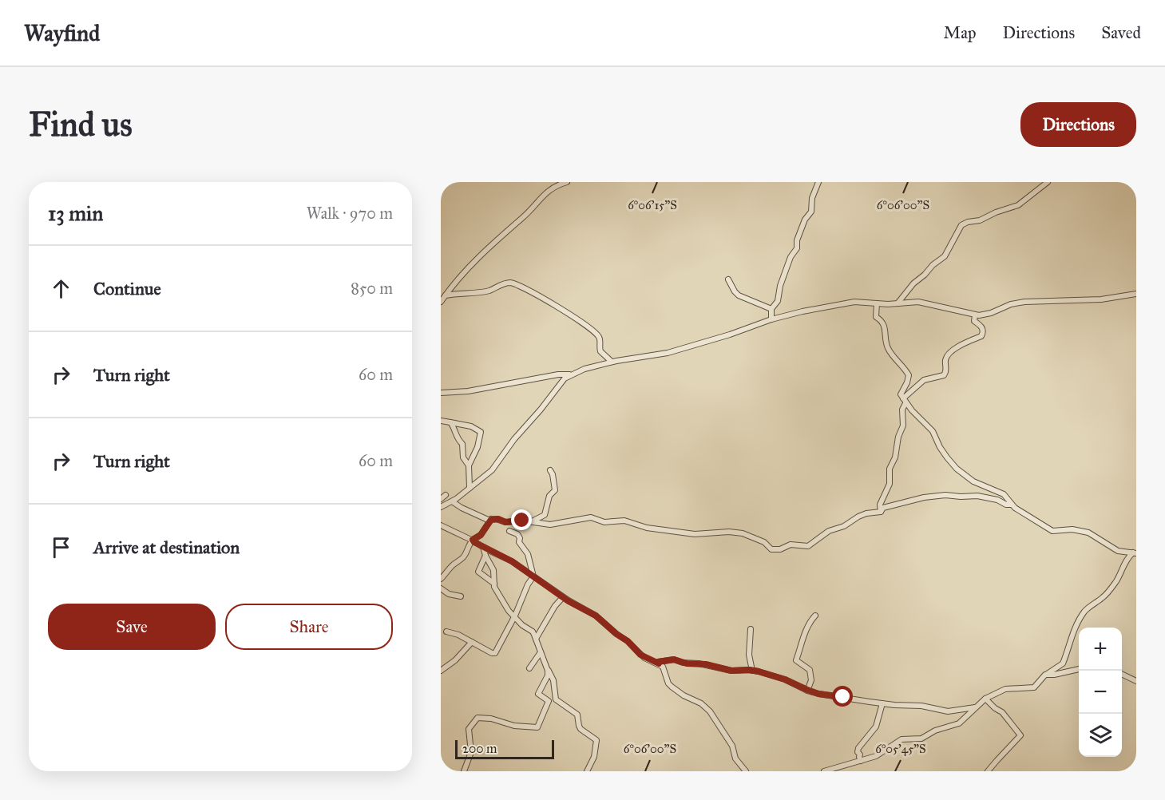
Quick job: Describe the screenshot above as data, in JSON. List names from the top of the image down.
{
  "scale_bar": "200 m",
  "page": {
    "header": "Wayfind",
    "nav": ["Map", "Directions", "Saved"],
    "buttons": [
      "Directions",
      ["Save", "Share"]
    ],
    "title": "Find us",
    "heading": ["13 min", "Walk · 970 m"],
    "list": [
      ["Continue", "850 m"],
      ["Turn right", "60 m"],
      ["Turn right", "60 m"],
      "Arrive at destination"
    ],
    "map_buttons": ["+", "−"],
    "scale": "200 m"
  },
  "coordinates": ["6°06'15\"S", "6°06'00\"S", "6°05'45\"S"]
}
